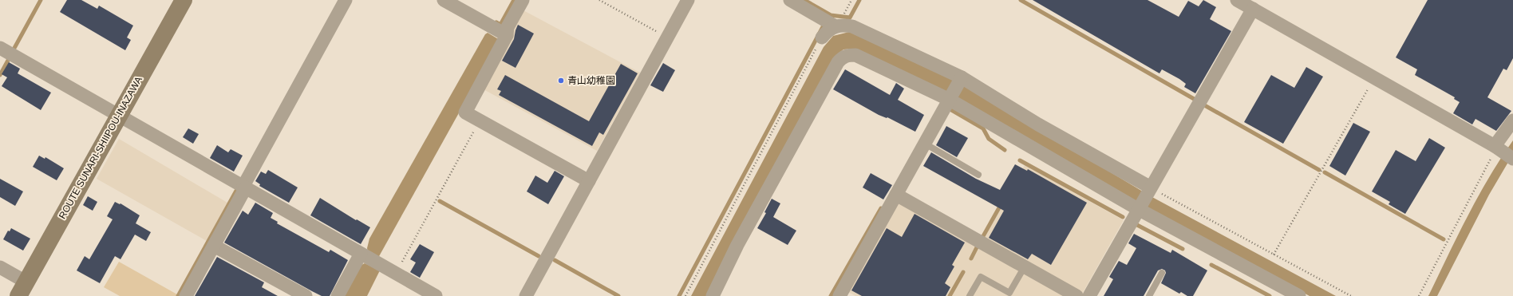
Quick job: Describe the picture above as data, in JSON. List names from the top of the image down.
{
  "streets": {
    "main road": ["ROUTE SUNARI-SHIIPOU-INAZAWA"]
  },
  "places": ["青山幼稚園"]
}
